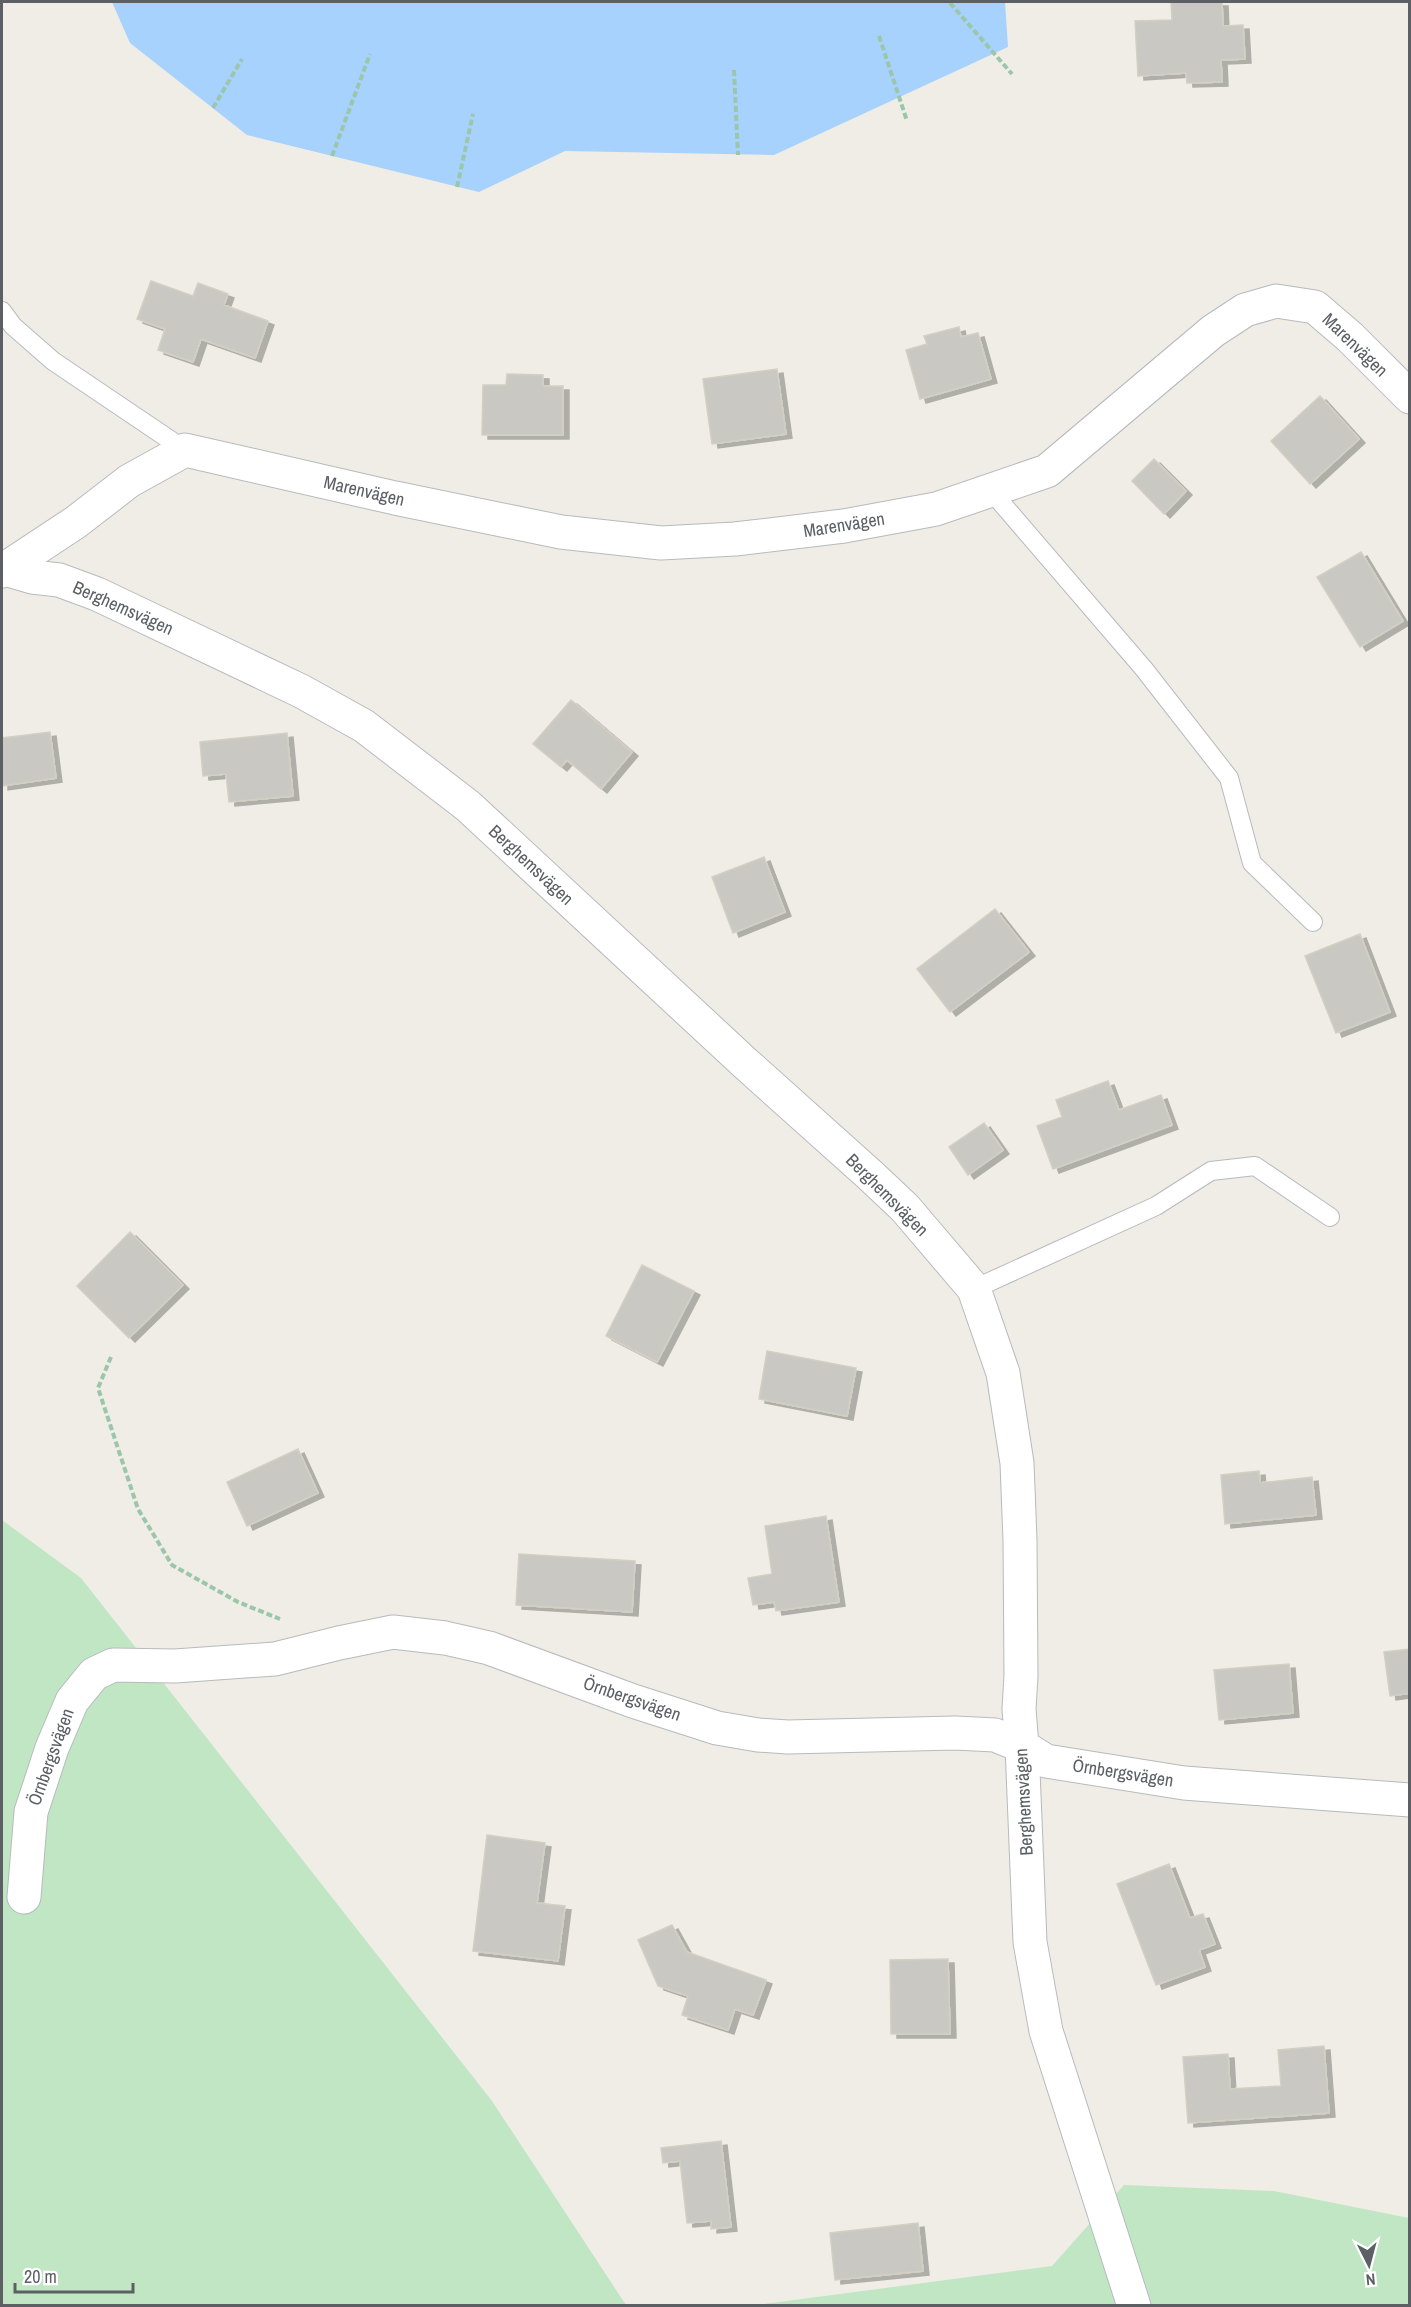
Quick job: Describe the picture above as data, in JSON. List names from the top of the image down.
{
  "streets": {
    "street": ["Marenvägen", "Berghemsvägen", "Örnbergsvägen"]
  },
  "crossings": [
    ["Berghemsvägen", "Örnbergsvägen"]
  ],
  "scale_bar": "20 m",
  "north": "bottom"
}
